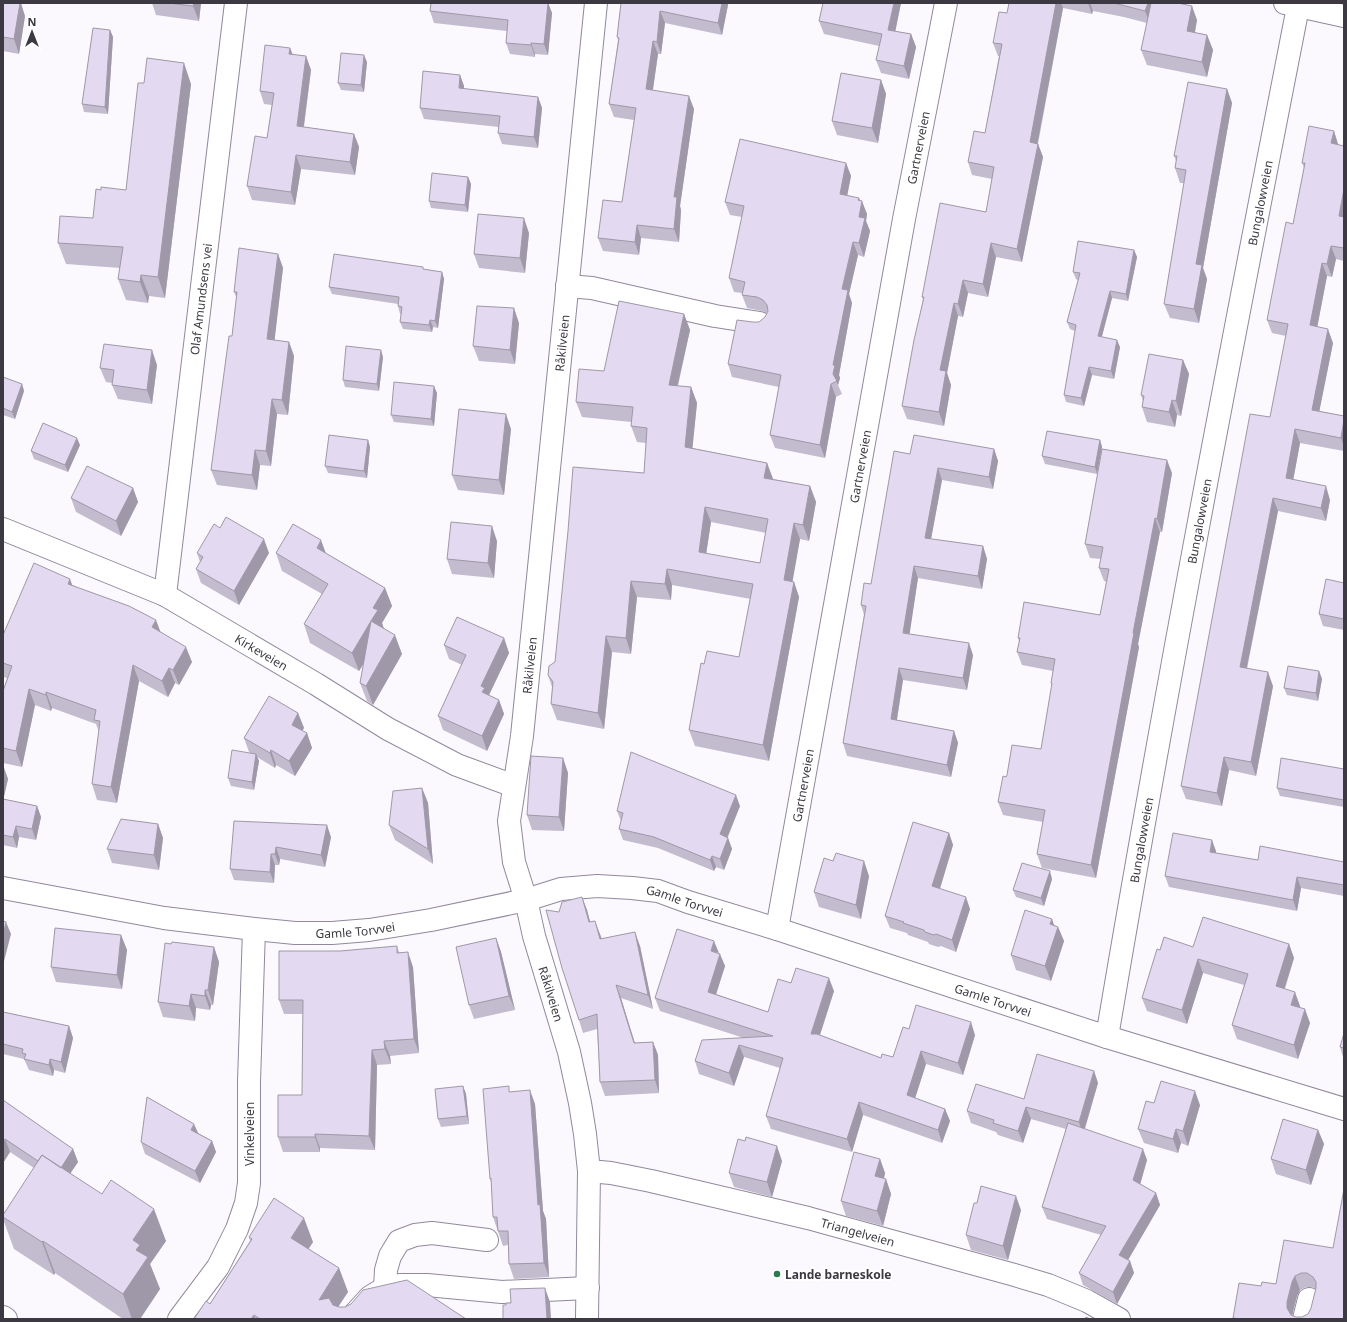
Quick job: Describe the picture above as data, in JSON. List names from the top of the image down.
{
  "streets": {
    "street": [
      "Gartnerveien",
      "Bungalowveien",
      "Olaf Amundsens vei",
      "Råkilveien",
      "Kirkeveien",
      "Gamle Torvvei",
      "Vinkelveien",
      "Triangelveien"
    ]
  },
  "crossings": [
    ["Gartnerveien", "Gamle Torvvei"],
    ["Bungalowveien", "Gamle Torvvei"],
    ["Olaf Amundsens vei", "Kirkeveien"],
    ["Råkilveien", "Kirkeveien"],
    ["Råkilveien", "Gamle Torvvei"],
    ["Råkilveien", "Triangelveien"],
    ["Gamle Torvvei", "Vinkelveien"]
  ],
  "places": ["Lande barneskole"],
  "north": "top"
}
